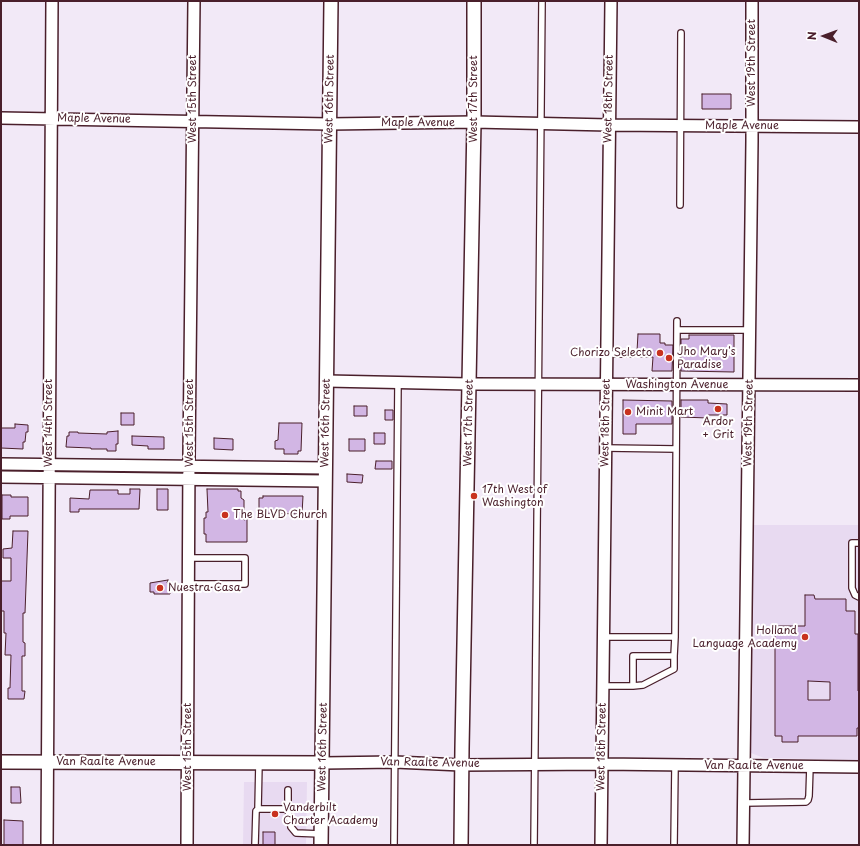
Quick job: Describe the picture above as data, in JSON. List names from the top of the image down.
{
  "streets": {
    "street": [
      "West 19th Street",
      "West 15th Street",
      "West 16th Street",
      "West 17th Street",
      "West 18th Street",
      "Maple Avenue",
      "Washington Avenue",
      "West 14th Street",
      "Van Raalte Avenue"
    ]
  },
  "crossings": [
    ["West 19th Street", "Maple Avenue"],
    ["West 19th Street", "Washington Avenue"],
    ["West 19th Street", "Van Raalte Avenue"],
    ["West 15th Street", "Maple Avenue"],
    ["West 15th Street", "Van Raalte Avenue"],
    ["West 16th Street", "Maple Avenue"],
    ["West 16th Street", "Washington Avenue"],
    ["West 16th Street", "Van Raalte Avenue"],
    ["West 17th Street", "Maple Avenue"],
    ["West 17th Street", "Washington Avenue"],
    ["West 17th Street", "Van Raalte Avenue"],
    ["West 18th Street", "Maple Avenue"],
    ["West 18th Street", "Washington Avenue"],
    ["West 18th Street", "Van Raalte Avenue"],
    ["Maple Avenue", "West 14th Street"],
    ["West 14th Street", "Van Raalte Avenue"]
  ],
  "places": [
    "Chorizo Selecto",
    "Jho Mary's Paradise",
    "Ardor + Grit",
    "Minit Mart",
    "17th West of Washington",
    "The BLVD Church",
    "Nuestra Casa",
    "Holland Language Academy",
    "Vanderbilt Charter Academy"
  ],
  "north": "left"
}
